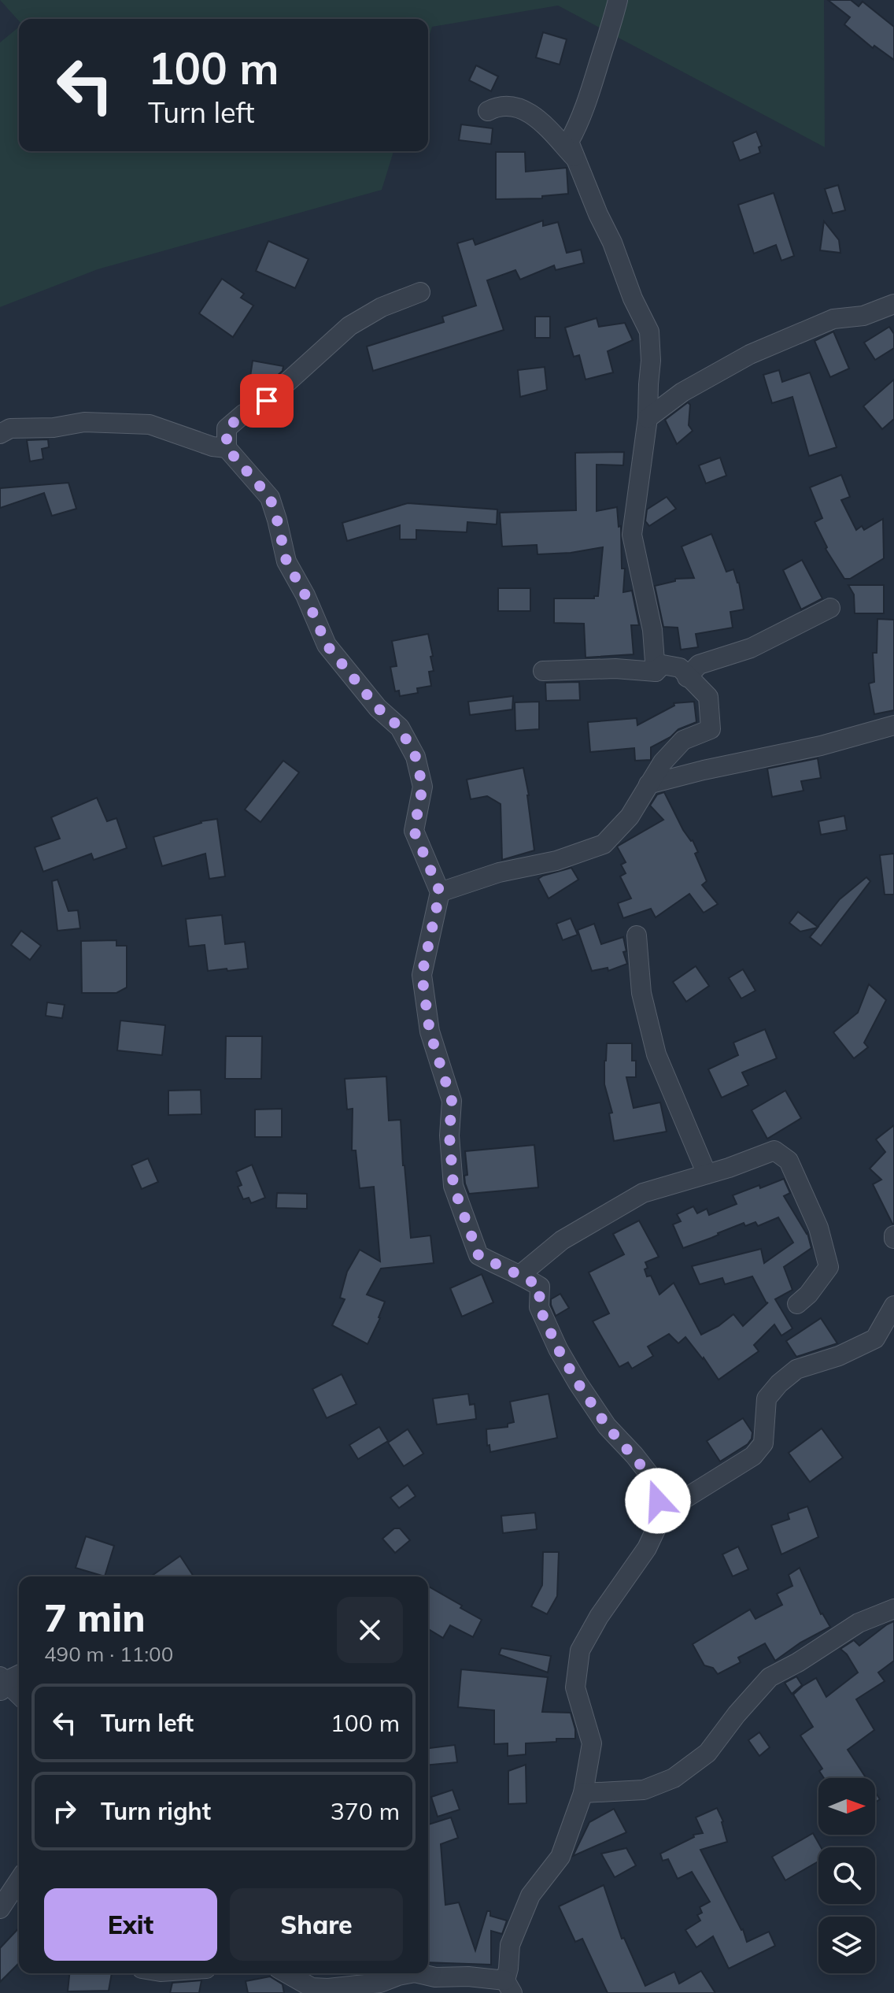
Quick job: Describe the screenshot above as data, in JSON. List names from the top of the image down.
{
  "north": "right",
  "page": {
    "turn": ["100 m", "Turn left"],
    "heading": ["7 min", "490 m · 11:00"],
    "list": [
      {
        "name": "Turn left",
        "value": "100 m"
      },
      {
        "name": "Turn right",
        "value": "370 m"
      }
    ],
    "buttons": ["Exit", "Share"]
  }
}
